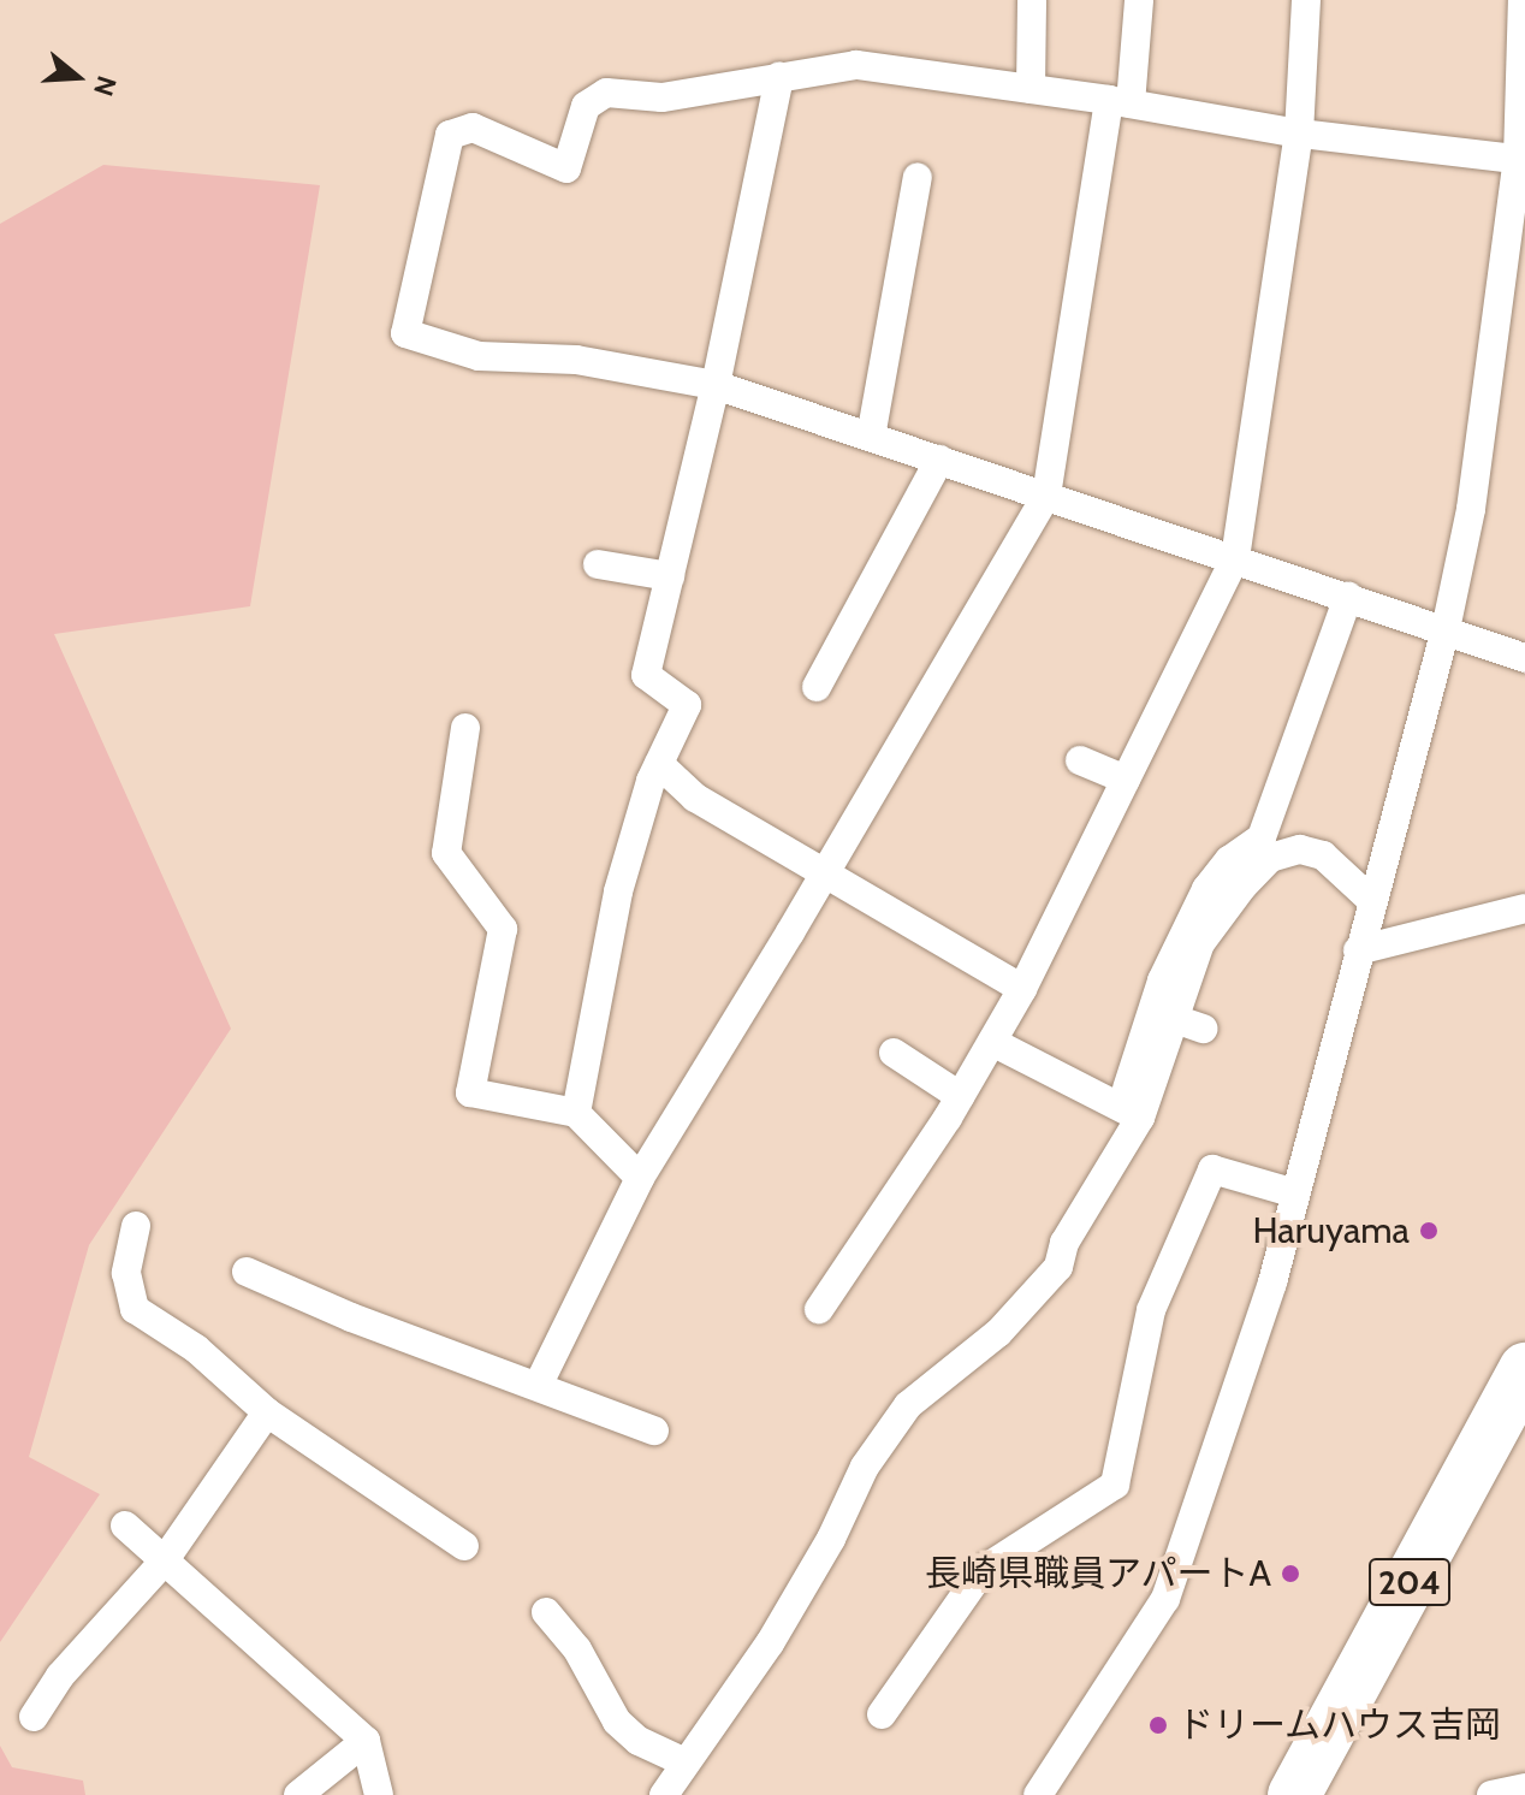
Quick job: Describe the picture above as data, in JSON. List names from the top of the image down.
{
  "streets": {
    "highway": ["204"]
  },
  "places": ["Haruyama", "長崎県職員アパートA", "ドリームハウス吉岡"],
  "north": "right"
}
